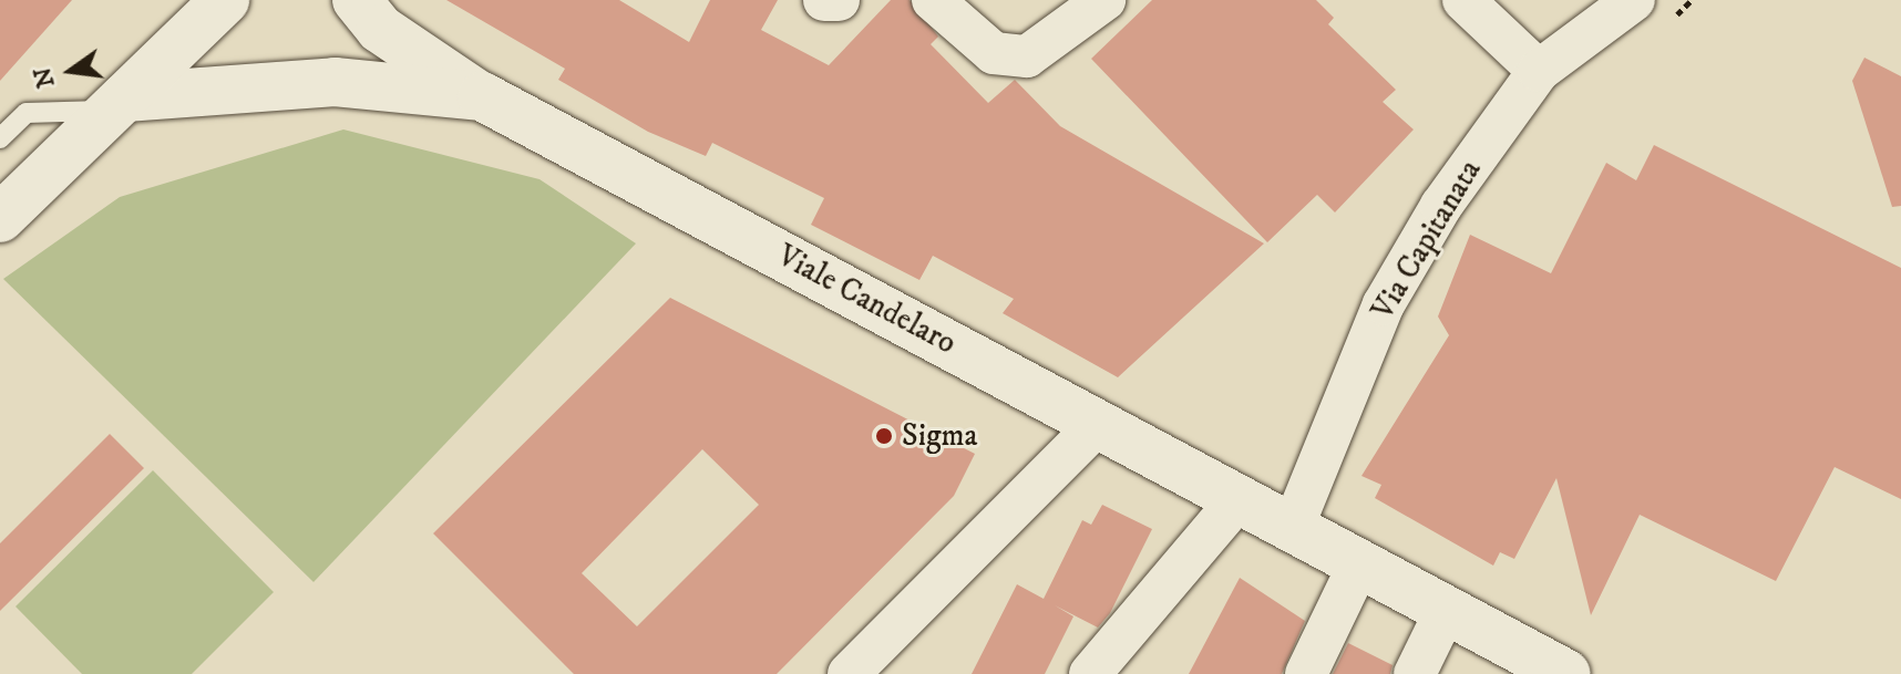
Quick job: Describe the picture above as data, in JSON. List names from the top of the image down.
{
  "streets": {
    "main road": ["Viale Candelaro"],
    "street": ["Via Capitanata"]
  },
  "crossings": [
    ["Via Capitanata", "Viale Candelaro"]
  ],
  "places": ["Sigma"],
  "north": "left"
}
